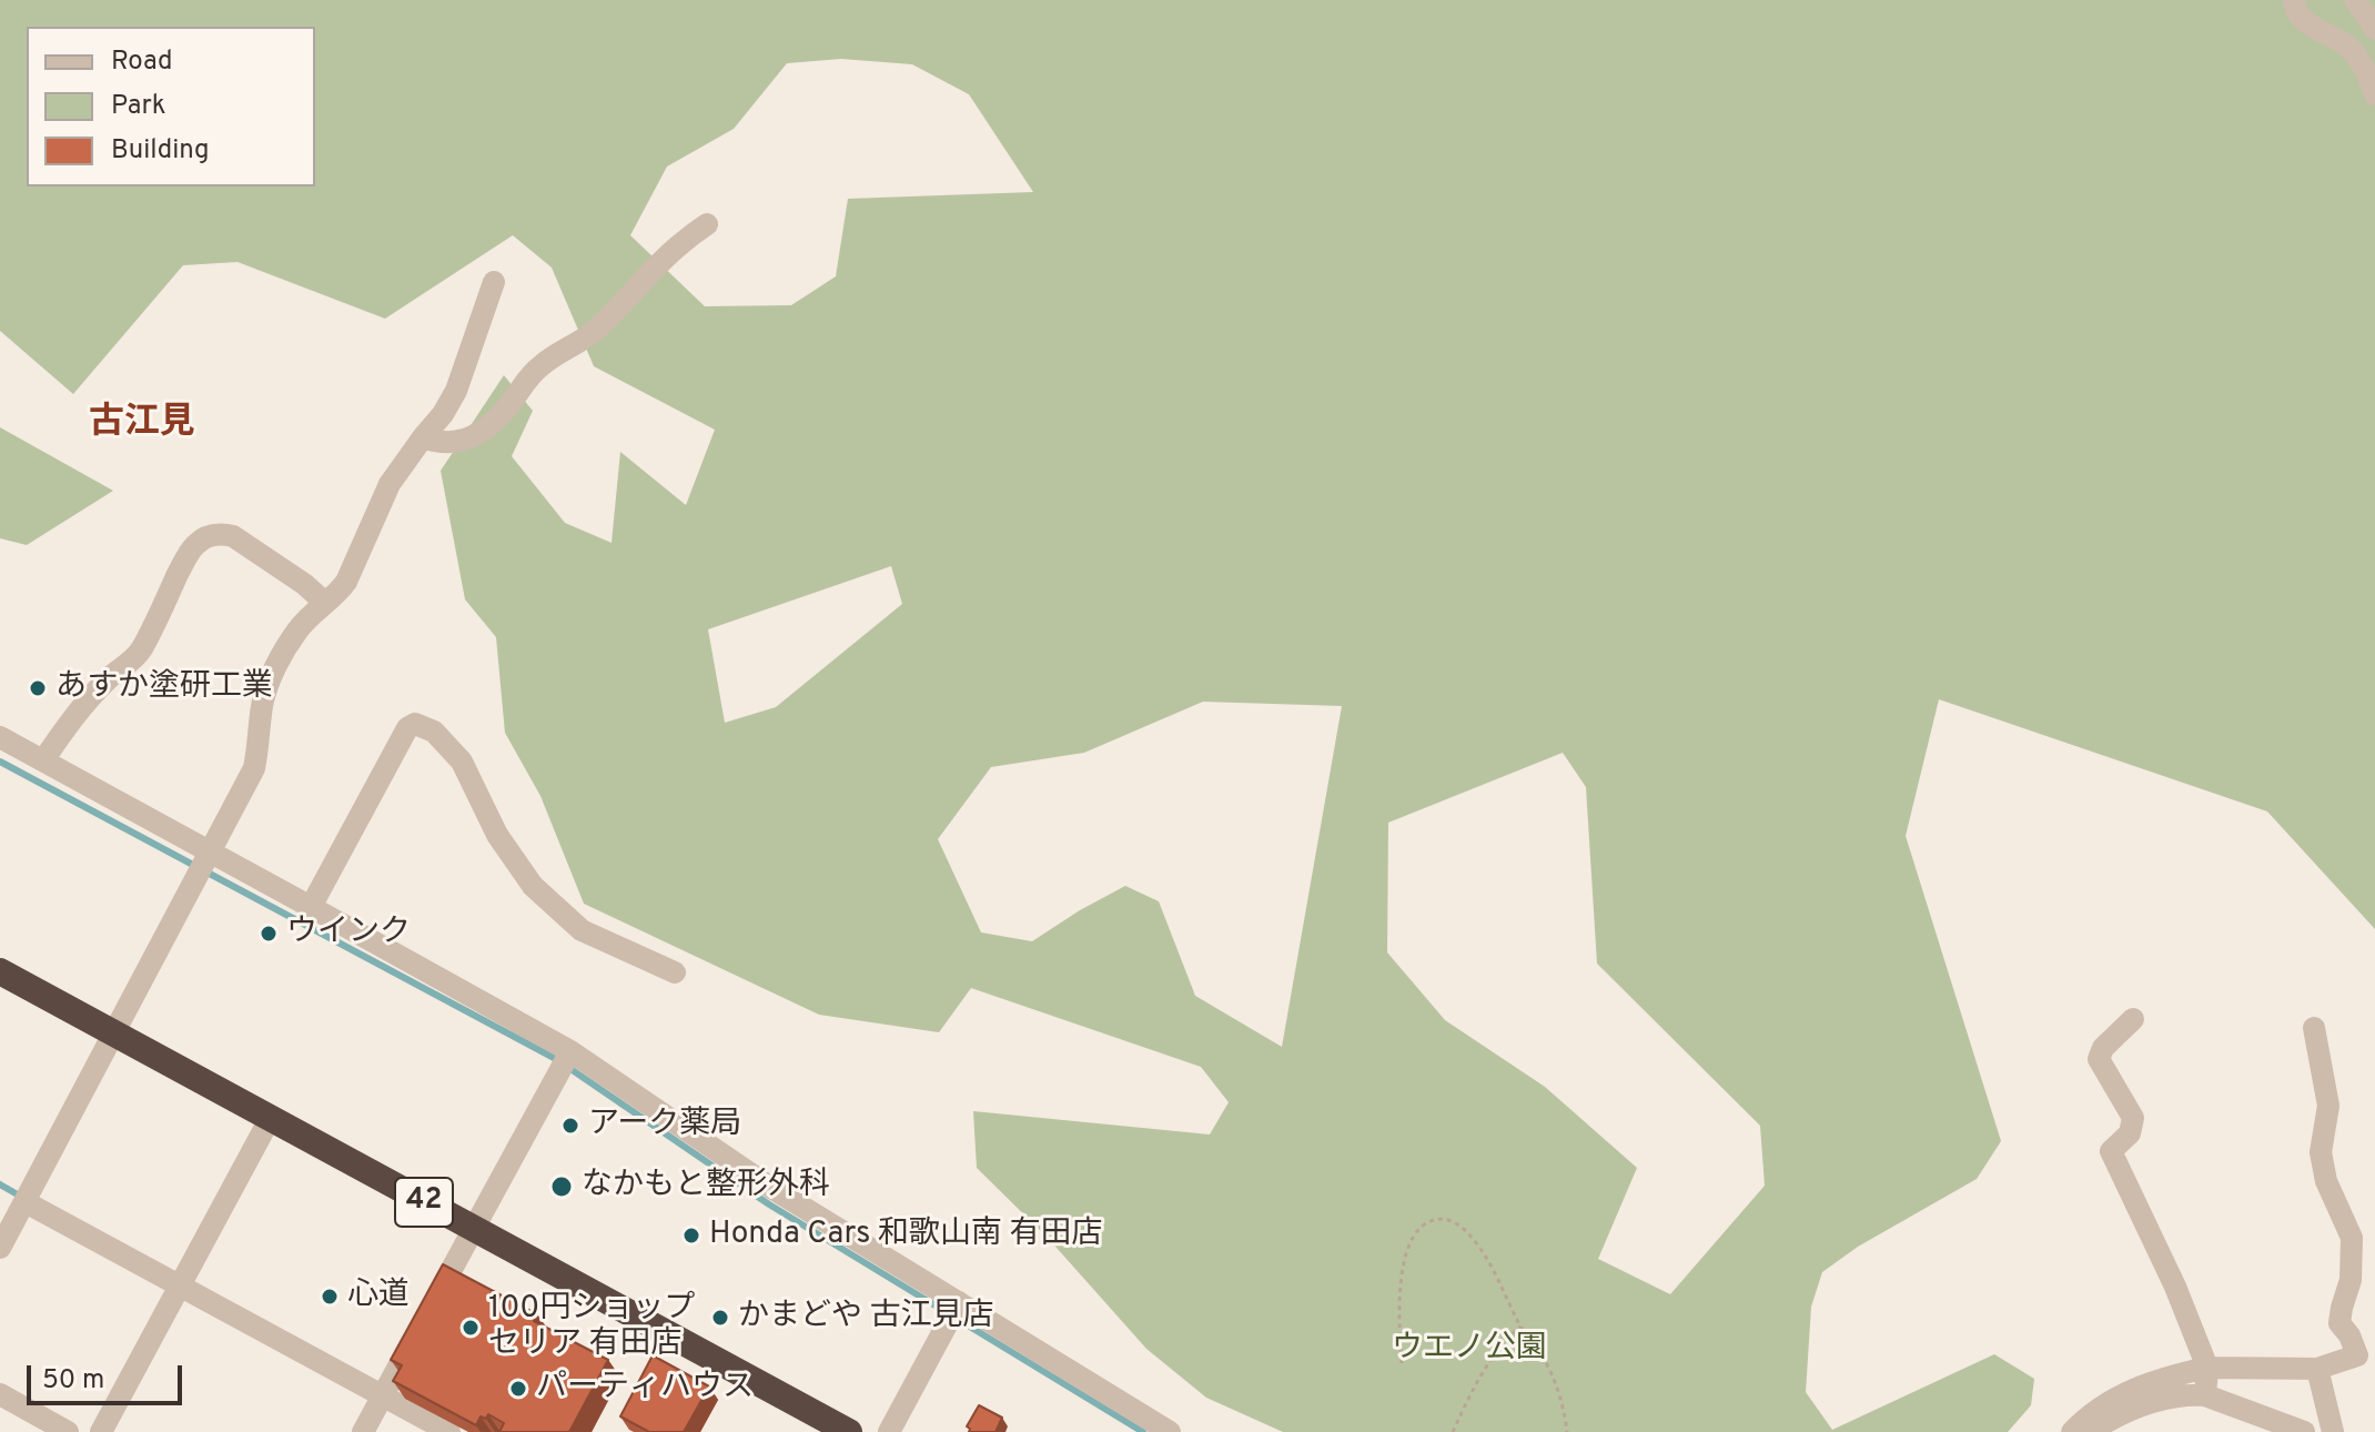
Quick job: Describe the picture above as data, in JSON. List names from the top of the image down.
{
  "streets": {
    "highway": ["42"]
  },
  "districts": ["古江見"],
  "parks": ["ウエノ公園"],
  "places": [
    "あすか塗研工業",
    "ウインク",
    "アーク薬局",
    "なかもと整形外科",
    "Honda Cars 和歌山南 有田店",
    "心道",
    "かまどや 古江見店",
    "100円ショップ セリア 有田店",
    "パーティハウス"
  ],
  "legend": ["Road", "Park", "Building"],
  "scale_bar": "50 m"
}
